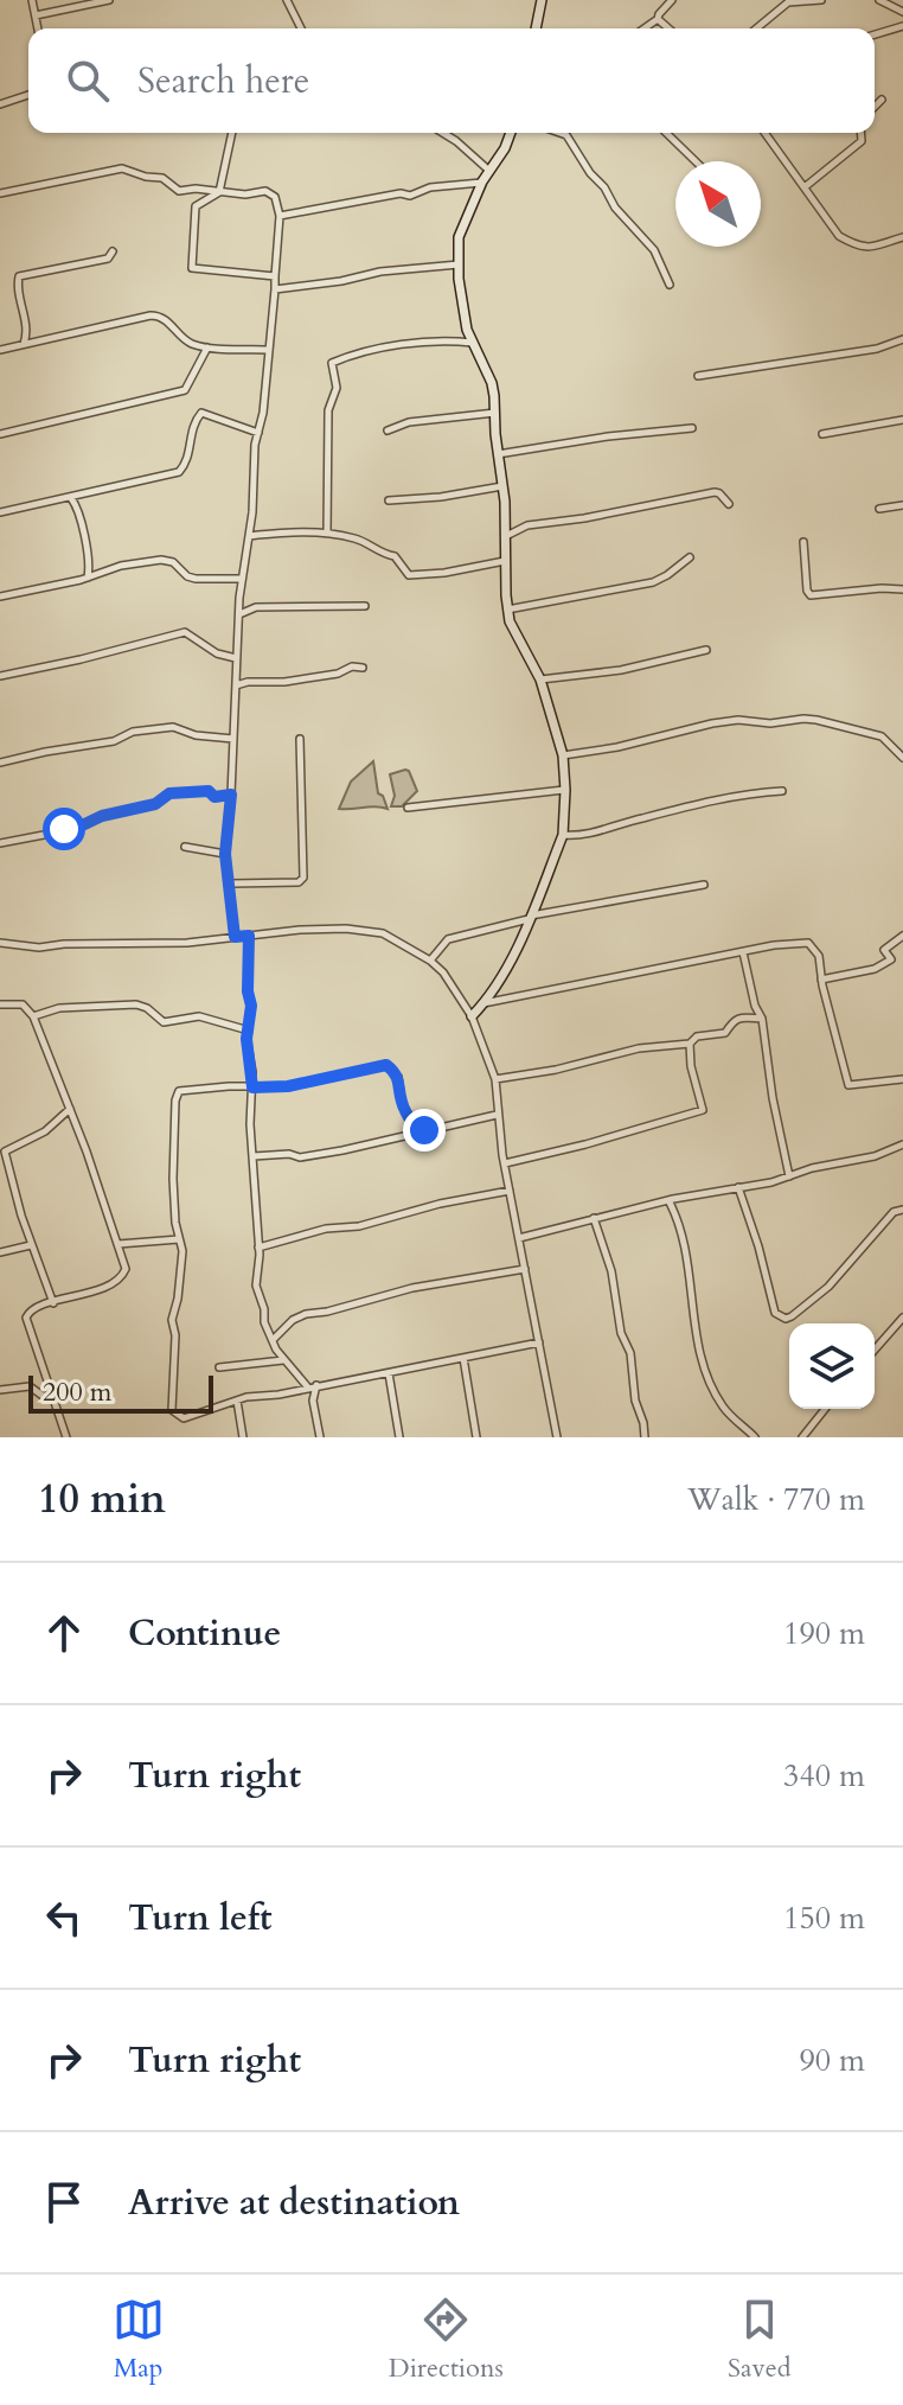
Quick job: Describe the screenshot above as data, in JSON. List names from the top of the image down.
{
  "scale_bar": "200 m",
  "north": "top left",
  "page": {
    "search": "Search here",
    "scale": "200 m",
    "heading": ["10 min", "Walk · 770 m"],
    "list": [
      ["Continue", "190 m"],
      ["Turn right", "340 m"],
      ["Turn left", "150 m"],
      ["Turn right", "90 m"],
      "Arrive at destination"
    ],
    "nav": ["Map", "Directions", "Saved"]
  }
}
